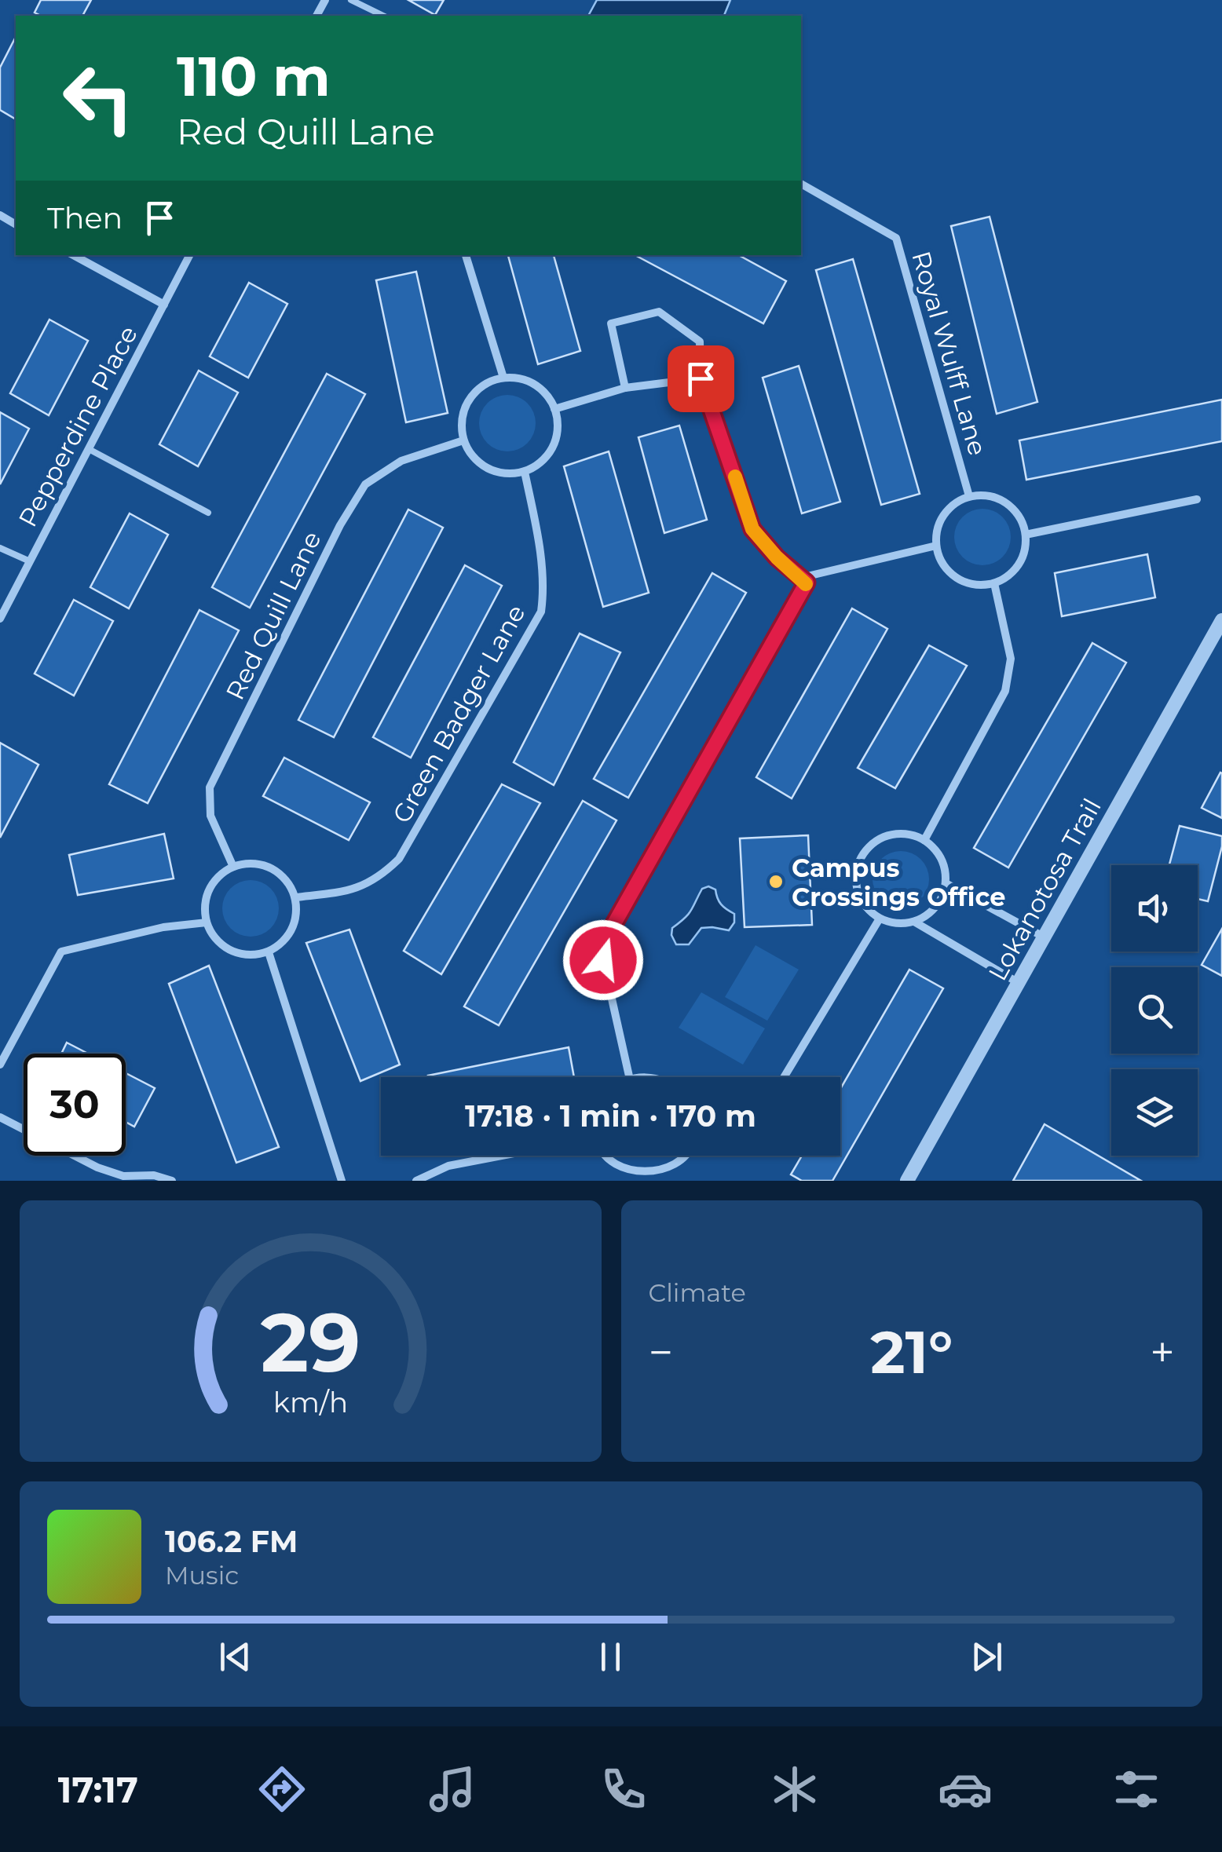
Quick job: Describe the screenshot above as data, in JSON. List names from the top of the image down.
{
  "streets": {
    "street": [
      "Royal Wulff Lane",
      "Pepperdine Place",
      "Red Quill Lane",
      "Green Badger Lane",
      "Lokanotosa Trail"
    ]
  },
  "crossings": [
    ["Red Quill Lane", "Green Badger Lane"]
  ],
  "places": ["Campus Crossings Office"],
  "page": {
    "turn": ["110 m", "Red Quill Lane"],
    "then": "Then",
    "limit": "30",
    "trip": "17:18 · 1 min · 170 m",
    "tile": "Climate",
    "heat": ["−", "21°", "+"],
    "song": ["106.2 FM", "Music"],
    "tabs": "17:17",
    "gauge": ["29", "km/h"]
  }
}
